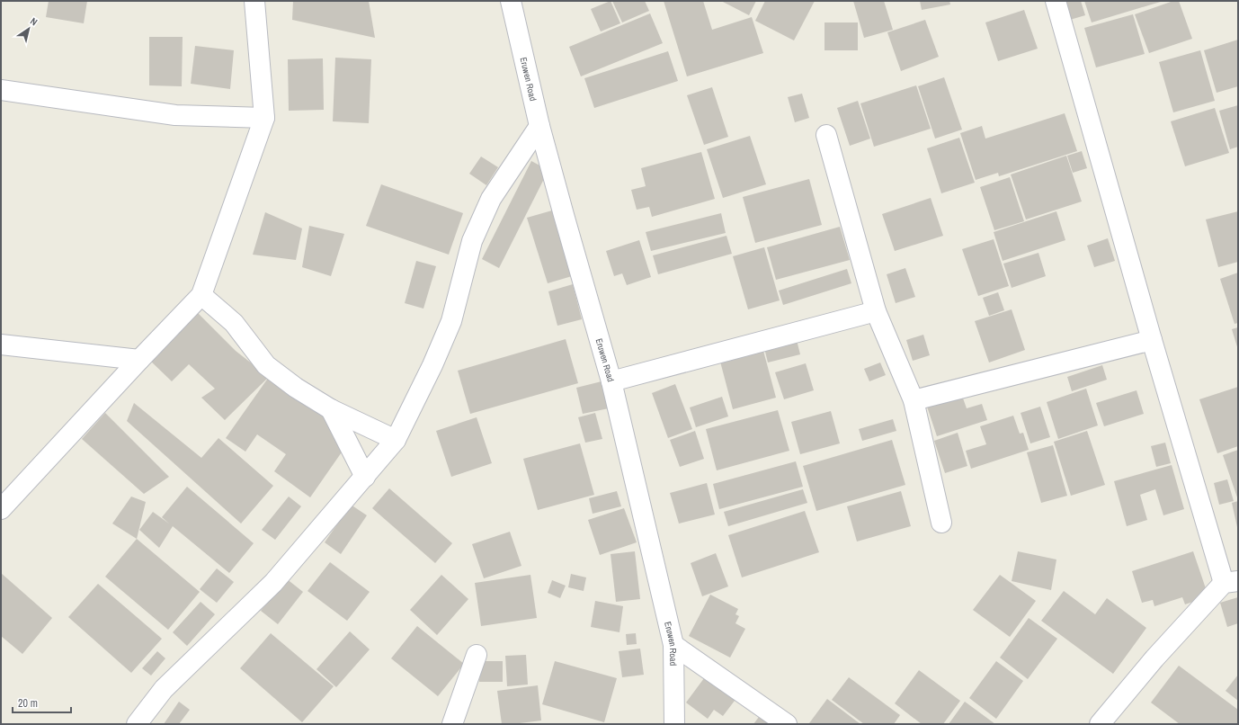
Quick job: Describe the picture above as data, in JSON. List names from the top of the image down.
{
  "streets": {
    "street": ["Eruwen Road"]
  },
  "scale_bar": "20 m",
  "north": "top right"
}
